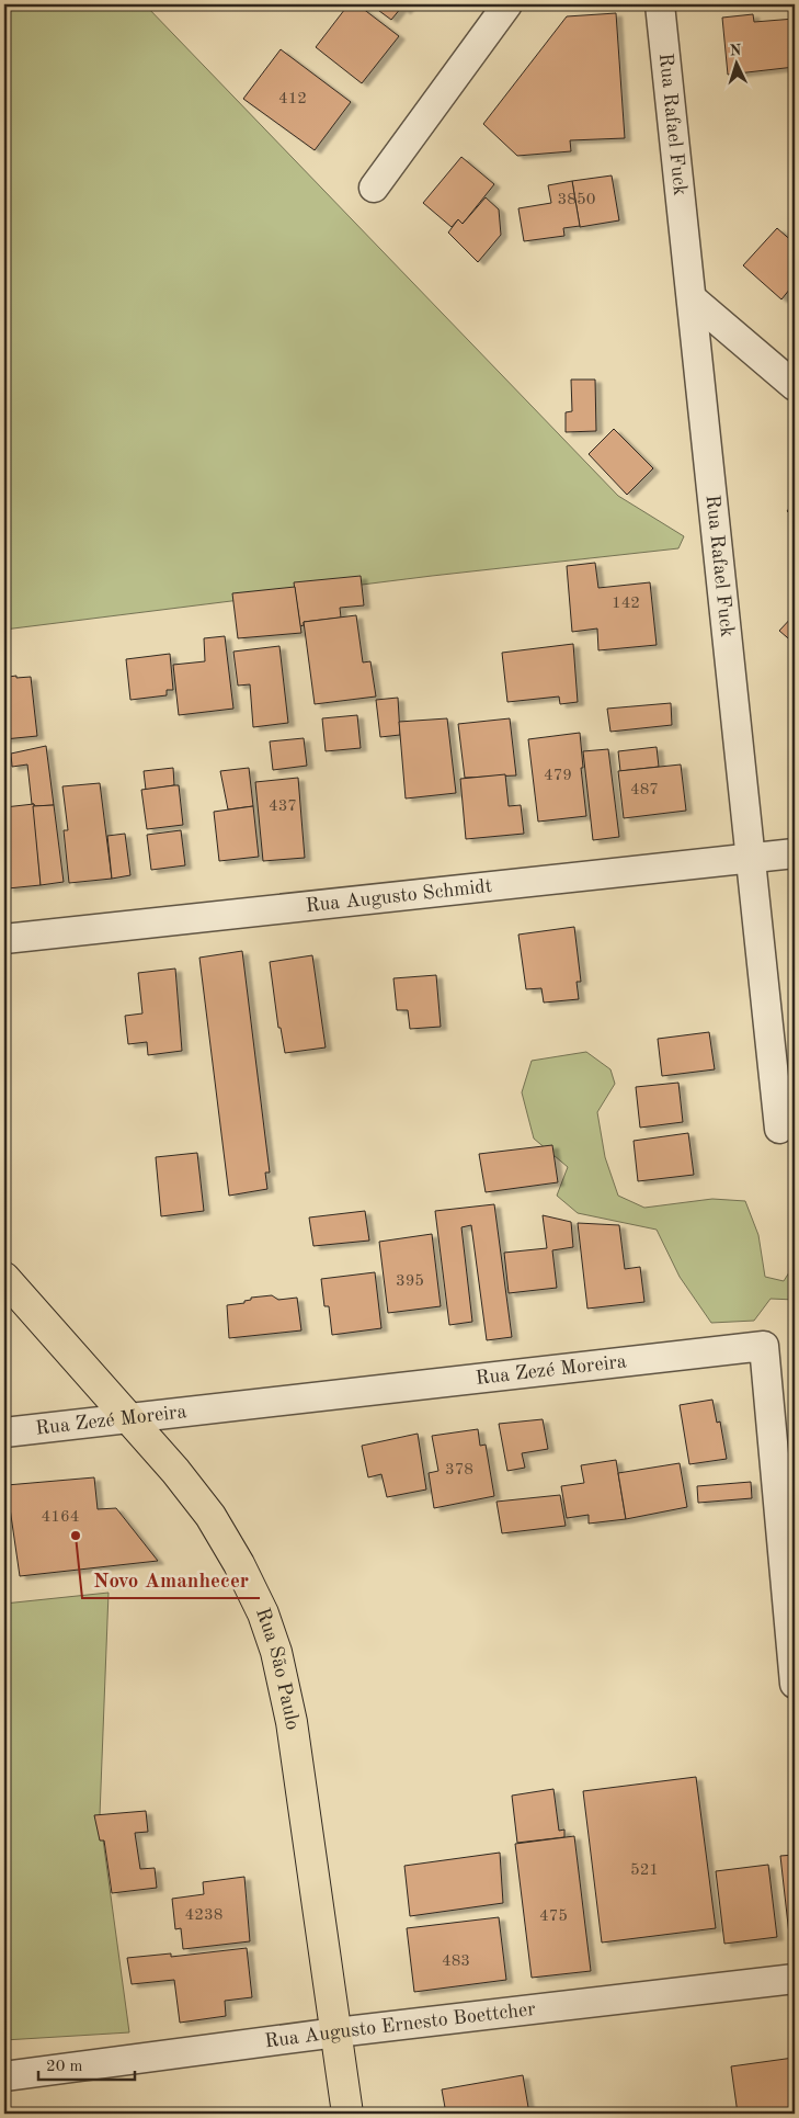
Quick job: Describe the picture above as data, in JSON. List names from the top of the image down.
{
  "streets": {
    "main road": ["Rua São Paulo"],
    "street": [
      "Rua Rafael Fuck",
      "Rua Augusto Schmidt",
      "Rua Zezé Moreira",
      "Rua Augusto Ernesto Boettcher"
    ]
  },
  "crossings": [
    ["Rua Rafael Fuck", "Rua Augusto Schmidt"],
    ["Rua Zezé Moreira", "Rua São Paulo"],
    ["Rua São Paulo", "Rua Augusto Ernesto Boettcher"]
  ],
  "places": ["Novo Amanhecer"],
  "house_numbers": [
    "412",
    "3850",
    "142",
    "479",
    "487",
    "437",
    "395",
    "378",
    "4164",
    "521",
    "4238",
    "475",
    "483"
  ],
  "scale_bar": "20 m",
  "north": "top"
}
